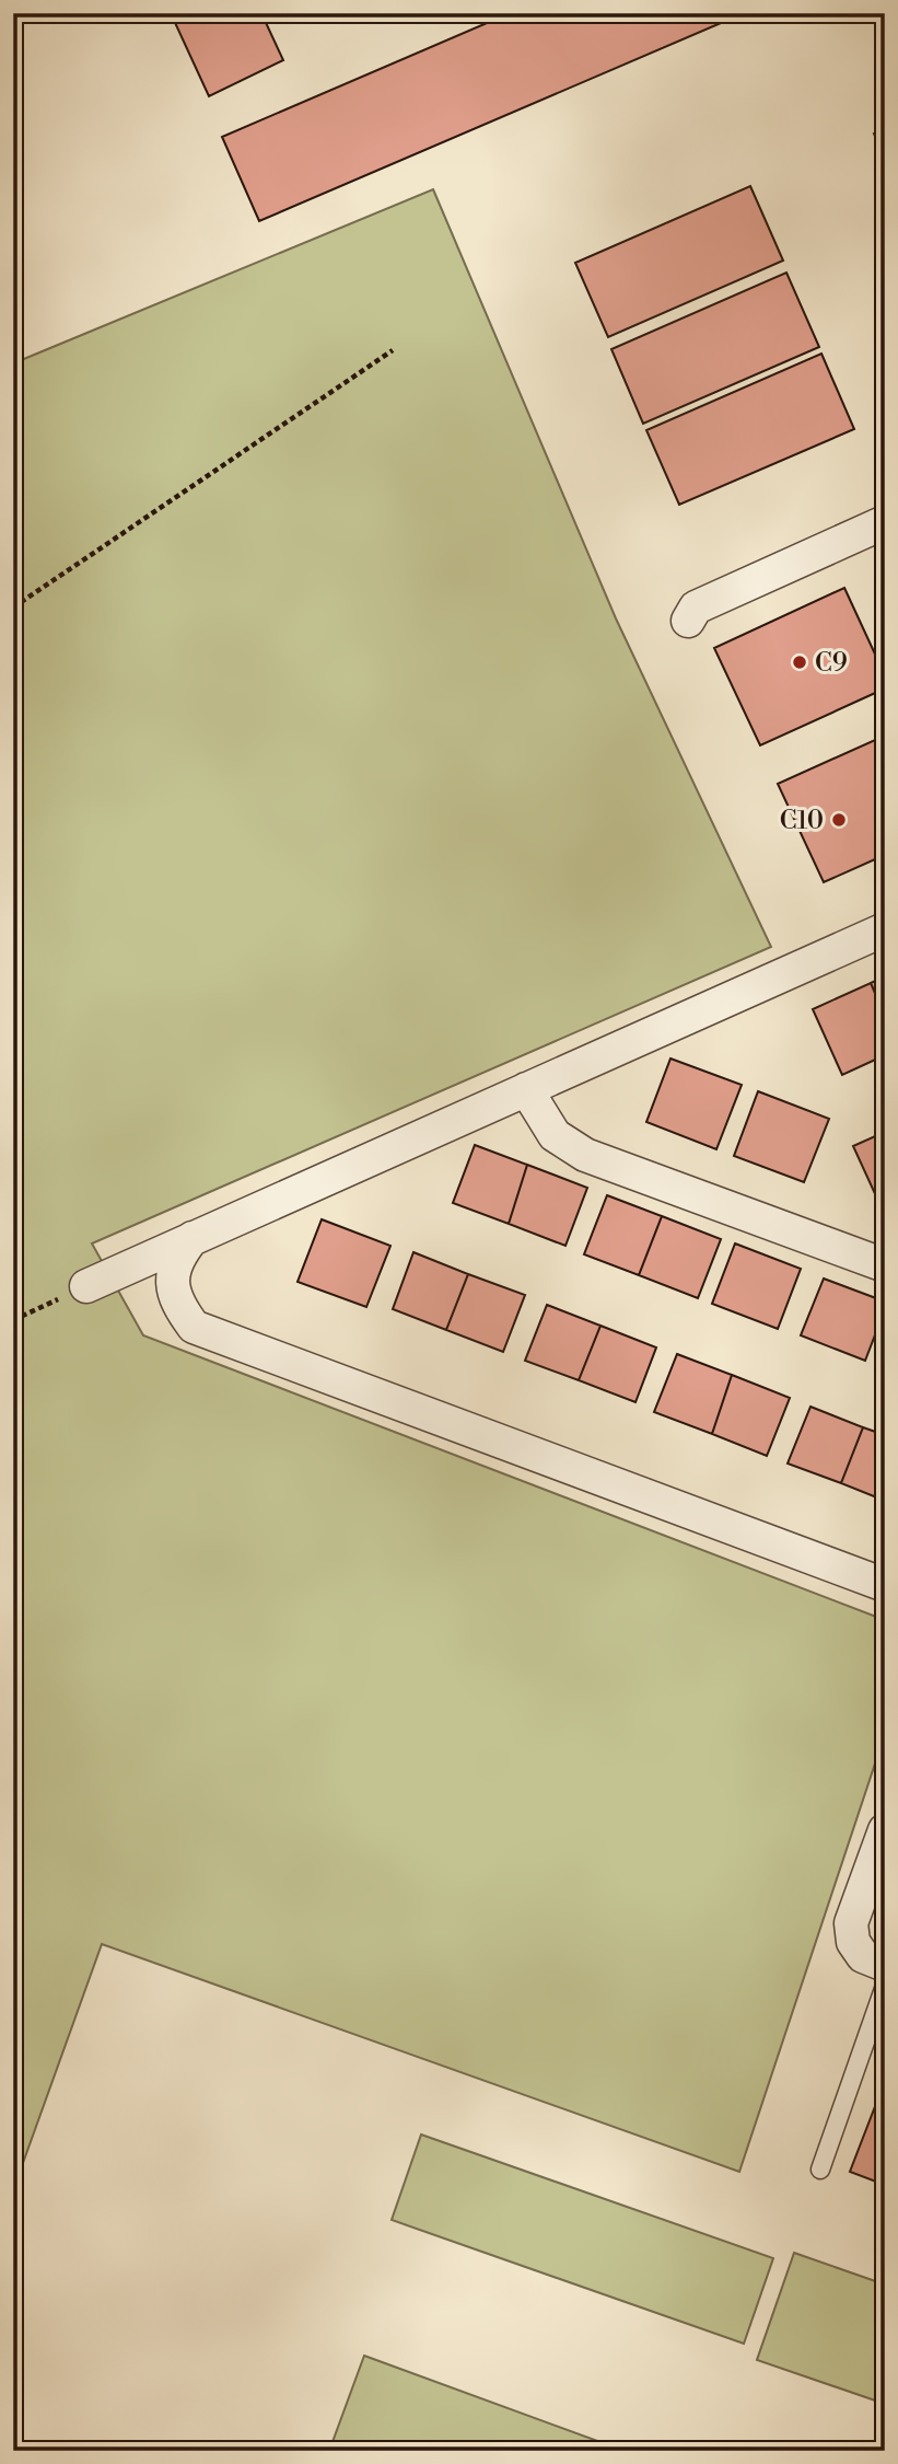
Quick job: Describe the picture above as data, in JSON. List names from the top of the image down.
{
  "places": ["C9", "C10"]
}
